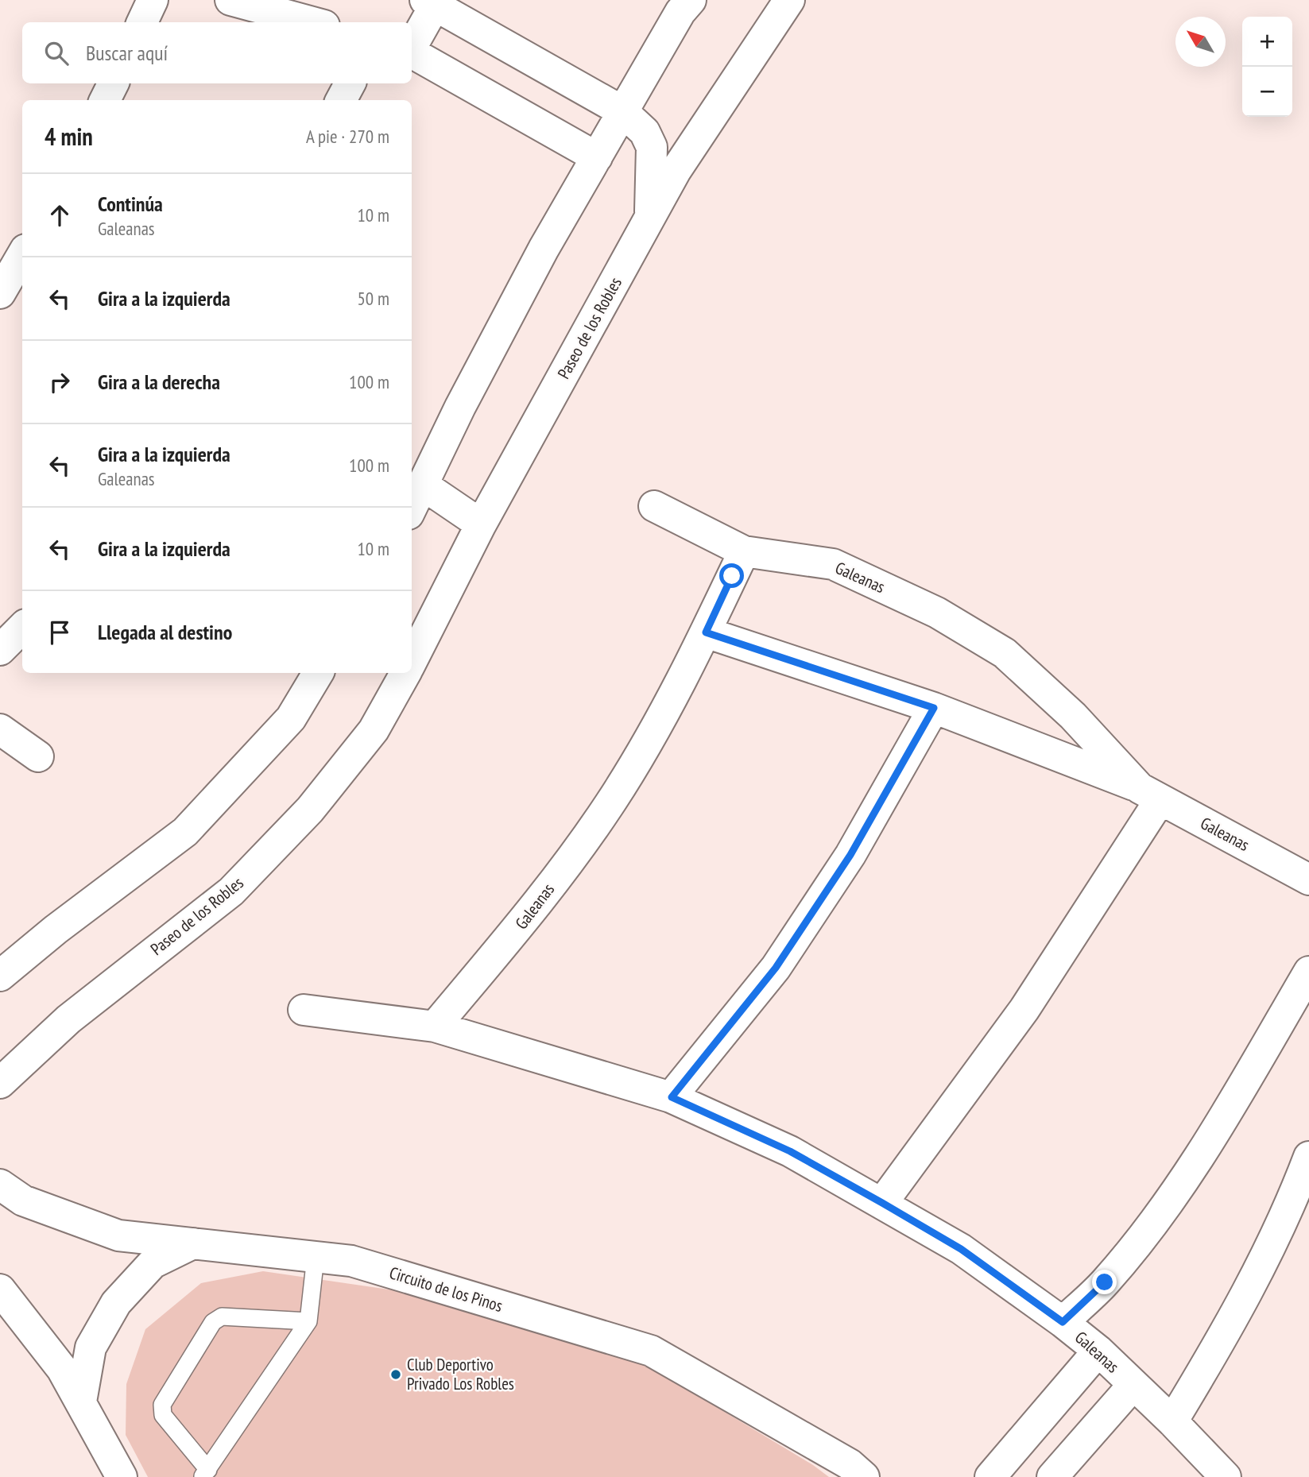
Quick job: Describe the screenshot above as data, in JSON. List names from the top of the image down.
{
  "streets": {
    "street": ["Paseo de los Robles", "Galeanas", "Circuito de los Pinos"]
  },
  "places": ["Club Deportivo Privado Los Robles"],
  "north": "top left",
  "page": {
    "map_buttons": ["+", "−"],
    "search": "Buscar aquí",
    "heading": ["4 min", "A pie · 270 m"],
    "list": [
      ["Continúa", "Galeanas", "10 m"],
      ["Gira a la izquierda", "50 m"],
      ["Gira a la derecha", "100 m"],
      ["Gira a la izquierda", "Galeanas", "100 m"],
      ["Gira a la izquierda", "10 m"],
      "Llegada al destino"
    ]
  }
}
